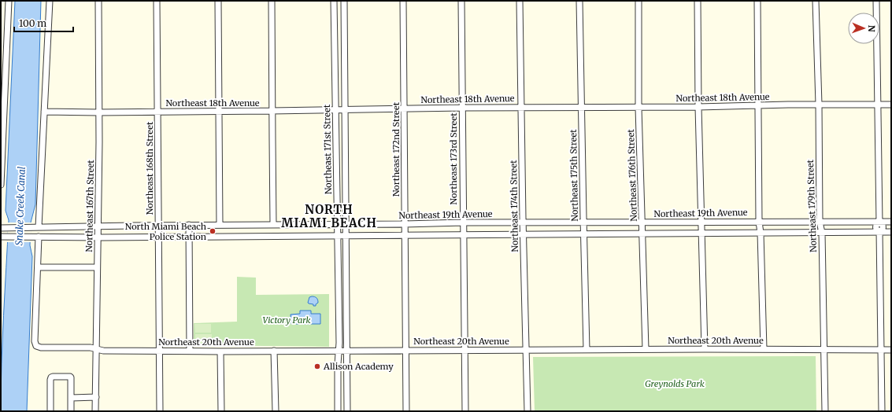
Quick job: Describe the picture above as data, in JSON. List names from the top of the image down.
{
  "streets": {
    "street": [
      "Northeast 18th Avenue",
      "Northeast 171st Street",
      "Northeast 172nd Street",
      "Northeast 173rd Street",
      "Northeast 168th Street",
      "Northeast 175th Street",
      "Northeast 176th Street",
      "Northeast 167th Street",
      "Northeast 174th Street",
      "Northeast 179th Street",
      "Northeast 19th Avenue",
      "Northeast 20th Avenue"
    ]
  },
  "crossings": [
    ["Northeast 18th Avenue", "Northeast 171st Street"],
    ["Northeast 18th Avenue", "Northeast 172nd Street"],
    ["Northeast 18th Avenue", "Northeast 173rd Street"],
    ["Northeast 18th Avenue", "Northeast 168th Street"],
    ["Northeast 18th Avenue", "Northeast 175th Street"],
    ["Northeast 18th Avenue", "Northeast 176th Street"],
    ["Northeast 18th Avenue", "Northeast 167th Street"],
    ["Northeast 18th Avenue", "Northeast 174th Street"],
    ["Northeast 18th Avenue", "Northeast 179th Street"],
    ["Northeast 171st Street", "Northeast 19th Avenue"],
    ["Northeast 171st Street", "Northeast 20th Avenue"],
    ["Northeast 172nd Street", "Northeast 19th Avenue"],
    ["Northeast 172nd Street", "Northeast 20th Avenue"],
    ["Northeast 173rd Street", "Northeast 19th Avenue"],
    ["Northeast 173rd Street", "Northeast 20th Avenue"],
    ["Northeast 168th Street", "Northeast 19th Avenue"],
    ["Northeast 168th Street", "Northeast 20th Avenue"],
    ["Northeast 175th Street", "Northeast 19th Avenue"],
    ["Northeast 175th Street", "Northeast 20th Avenue"],
    ["Northeast 176th Street", "Northeast 19th Avenue"],
    ["Northeast 176th Street", "Northeast 20th Avenue"],
    ["Northeast 167th Street", "Northeast 19th Avenue"],
    ["Northeast 167th Street", "Northeast 20th Avenue"],
    ["Northeast 174th Street", "Northeast 19th Avenue"],
    ["Northeast 174th Street", "Northeast 20th Avenue"],
    ["Northeast 179th Street", "Northeast 19th Avenue"],
    ["Northeast 179th Street", "Northeast 20th Avenue"]
  ],
  "districts": ["NORTH MIAMI BEACH"],
  "water": ["Snake Creek Canal"],
  "parks": ["Victory Park", "Greynolds Park"],
  "places": ["North Miami Beach Police Station", "Allison Academy"],
  "scale_bar": "100 m",
  "north": "right"
}
